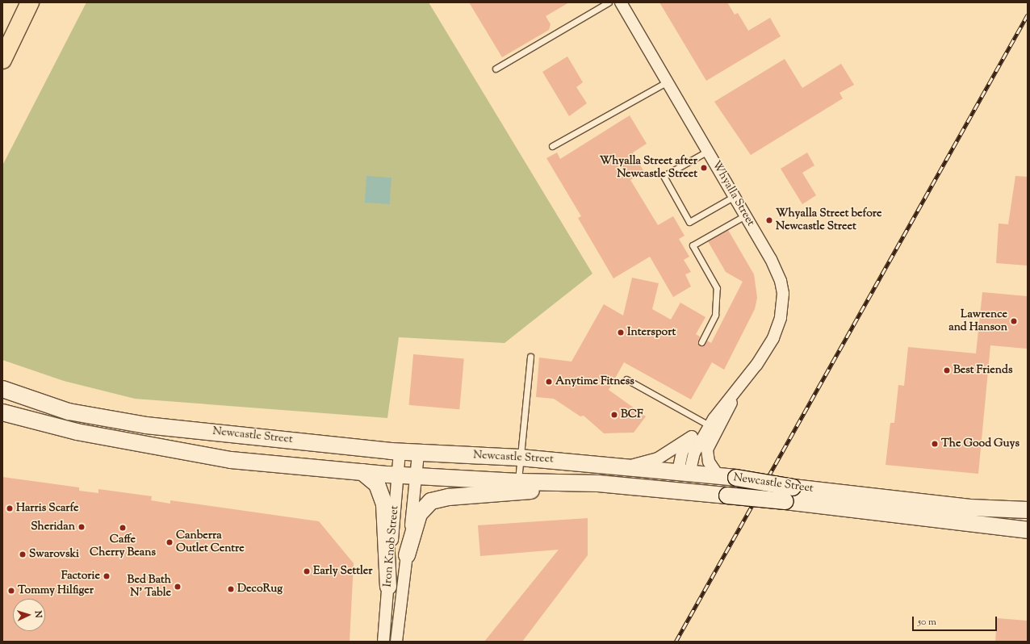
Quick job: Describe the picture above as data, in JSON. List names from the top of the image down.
{
  "streets": {
    "main road": ["Whyalla Street", "Newcastle Street"],
    "street": ["Iron Knob Street"]
  },
  "crossings": [
    ["Whyalla Street", "Newcastle Street"],
    ["Newcastle Street", "Iron Knob Street"]
  ],
  "places": [
    "Whyalla Street after Newcastle Street",
    "Whyalla Street before Newcastle Street",
    "Lawrence and Hanson",
    "Intersport",
    "Best Friends",
    "Anytime Fitness",
    "BCF",
    "The Good Guys",
    "Harris Scarfe",
    "Sheridan",
    "Caffe Cherry Beans",
    "Canberra Outlet Centre",
    "Swarovski",
    "Early Settler",
    "Factorie",
    "Bed Bath N' Table",
    "DecoRug",
    "Tommy Hilfiger"
  ],
  "scale_bar": "50 m",
  "north": "right"
}
